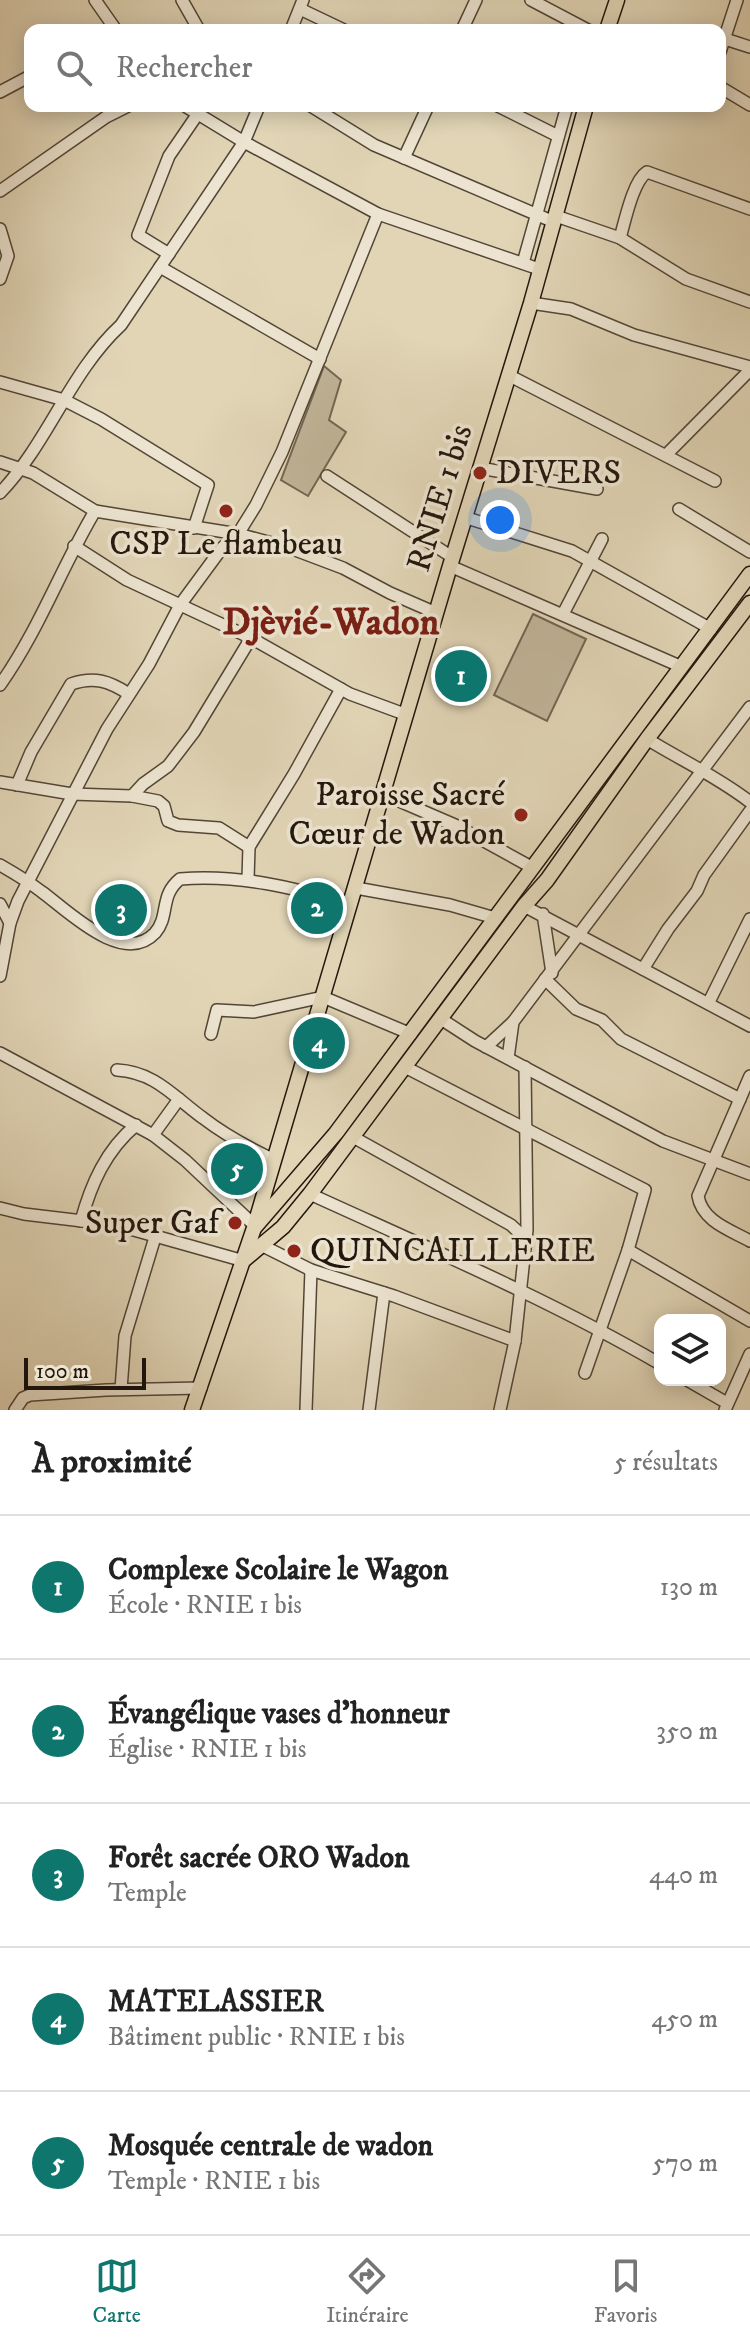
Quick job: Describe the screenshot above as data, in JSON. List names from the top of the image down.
{
  "streets": {
    "main road": ["RNIE 1 bis"]
  },
  "districts": ["Djèvié-Wadon"],
  "places": [
    "DIVERS",
    "CSP Le flambeau",
    "Paroisse Sacré Cœur de Wadon",
    "Super Gaf",
    "QUINCAILLERIE"
  ],
  "scale_bar": "100 m",
  "page": {
    "search": "Rechercher",
    "pins": [
      "1",
      "2",
      "3",
      "4",
      "5"
    ],
    "scale": "100 m",
    "heading": ["À proximité", "5 résultats"],
    "list": [
      {
        "mark": "1",
        "name": "Complexe Scolaire le Wagon",
        "note": "École · RNIE 1 bis",
        "value": "130 m"
      },
      {
        "mark": "2",
        "name": "Évangélique vases d'honneur",
        "note": "Église · RNIE 1 bis",
        "value": "350 m"
      },
      {
        "mark": "3",
        "name": "Forêt sacrée ORO Wadon",
        "note": "Temple",
        "value": "440 m"
      },
      {
        "mark": "4",
        "name": "MATELASSIER",
        "note": "Bâtiment public · RNIE 1 bis",
        "value": "450 m"
      },
      {
        "mark": "5",
        "name": "Mosquée centrale de wadon",
        "note": "Temple · RNIE 1 bis",
        "value": "570 m"
      }
    ],
    "nav": ["Carte", "Itinéraire", "Favoris"]
  }
}
